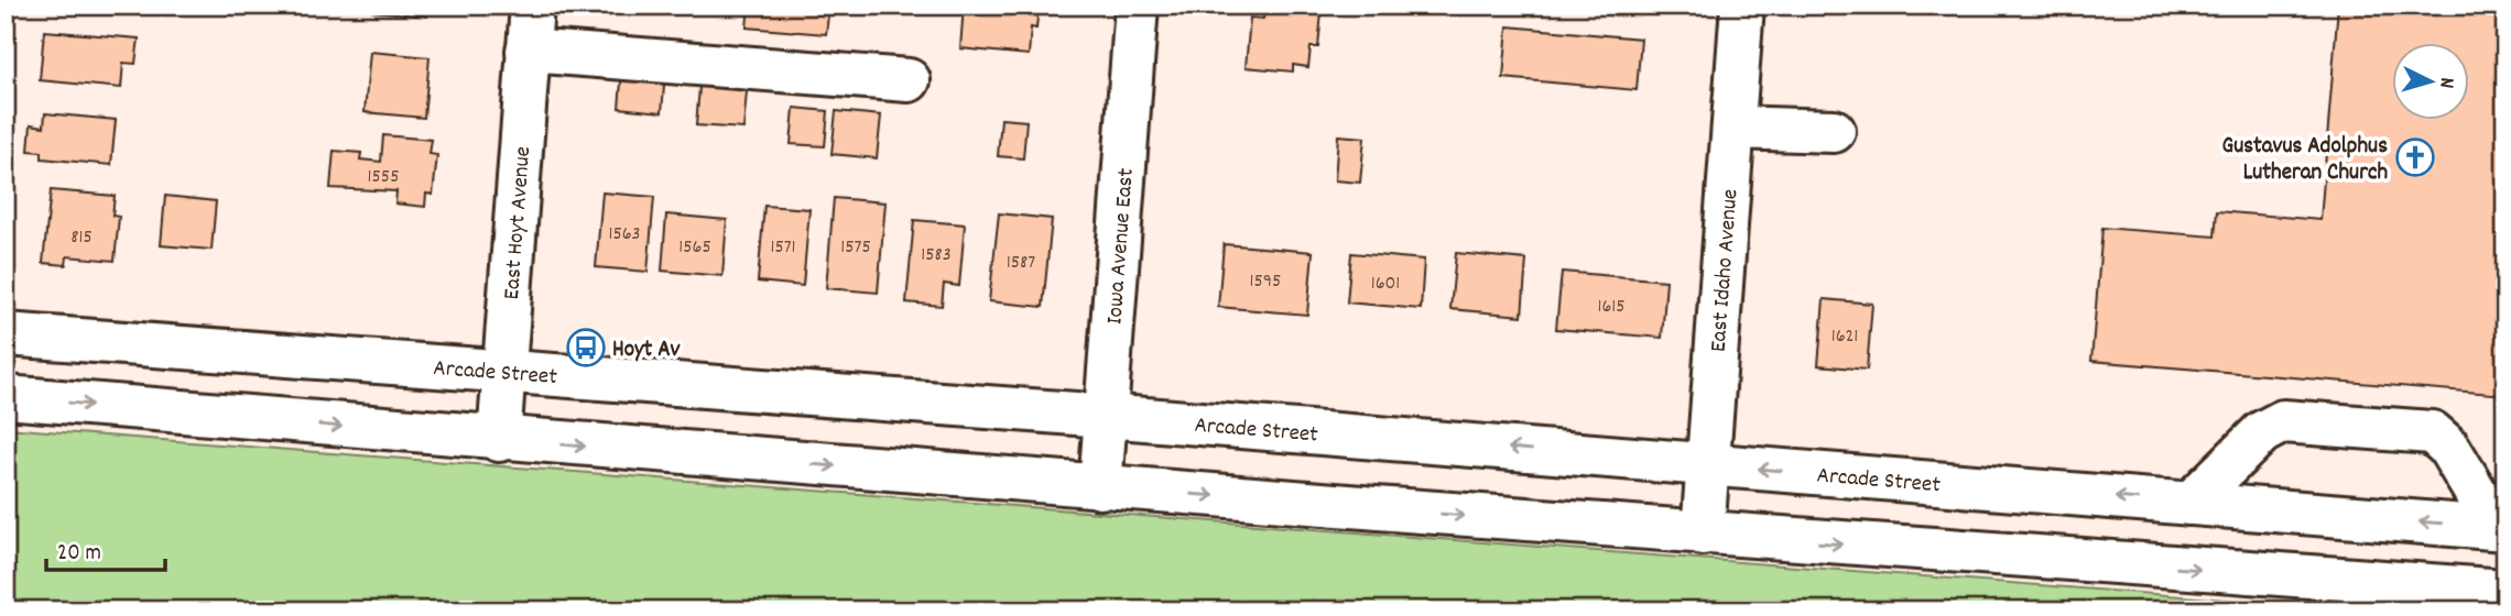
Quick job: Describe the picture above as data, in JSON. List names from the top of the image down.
{
  "streets": {
    "main road": [
      "East Hoyt Avenue",
      "Iowa Avenue East",
      "East Idaho Avenue",
      "Arcade Street"
    ]
  },
  "crossings": [
    ["East Hoyt Avenue", "Arcade Street"],
    ["Iowa Avenue East", "Arcade Street"],
    ["East Idaho Avenue", "Arcade Street"]
  ],
  "places": {
    "church": ["Gustavus Adolphus Lutheran Church"],
    "bus stop": ["Hoyt Av"]
  },
  "house_numbers": [
    "1555",
    "1563",
    "815",
    "1565",
    "1571",
    "1575",
    "1583",
    "1587",
    "1595",
    "1601",
    "1615",
    "1621"
  ],
  "scale_bar": "20 m",
  "north": "right"
}
